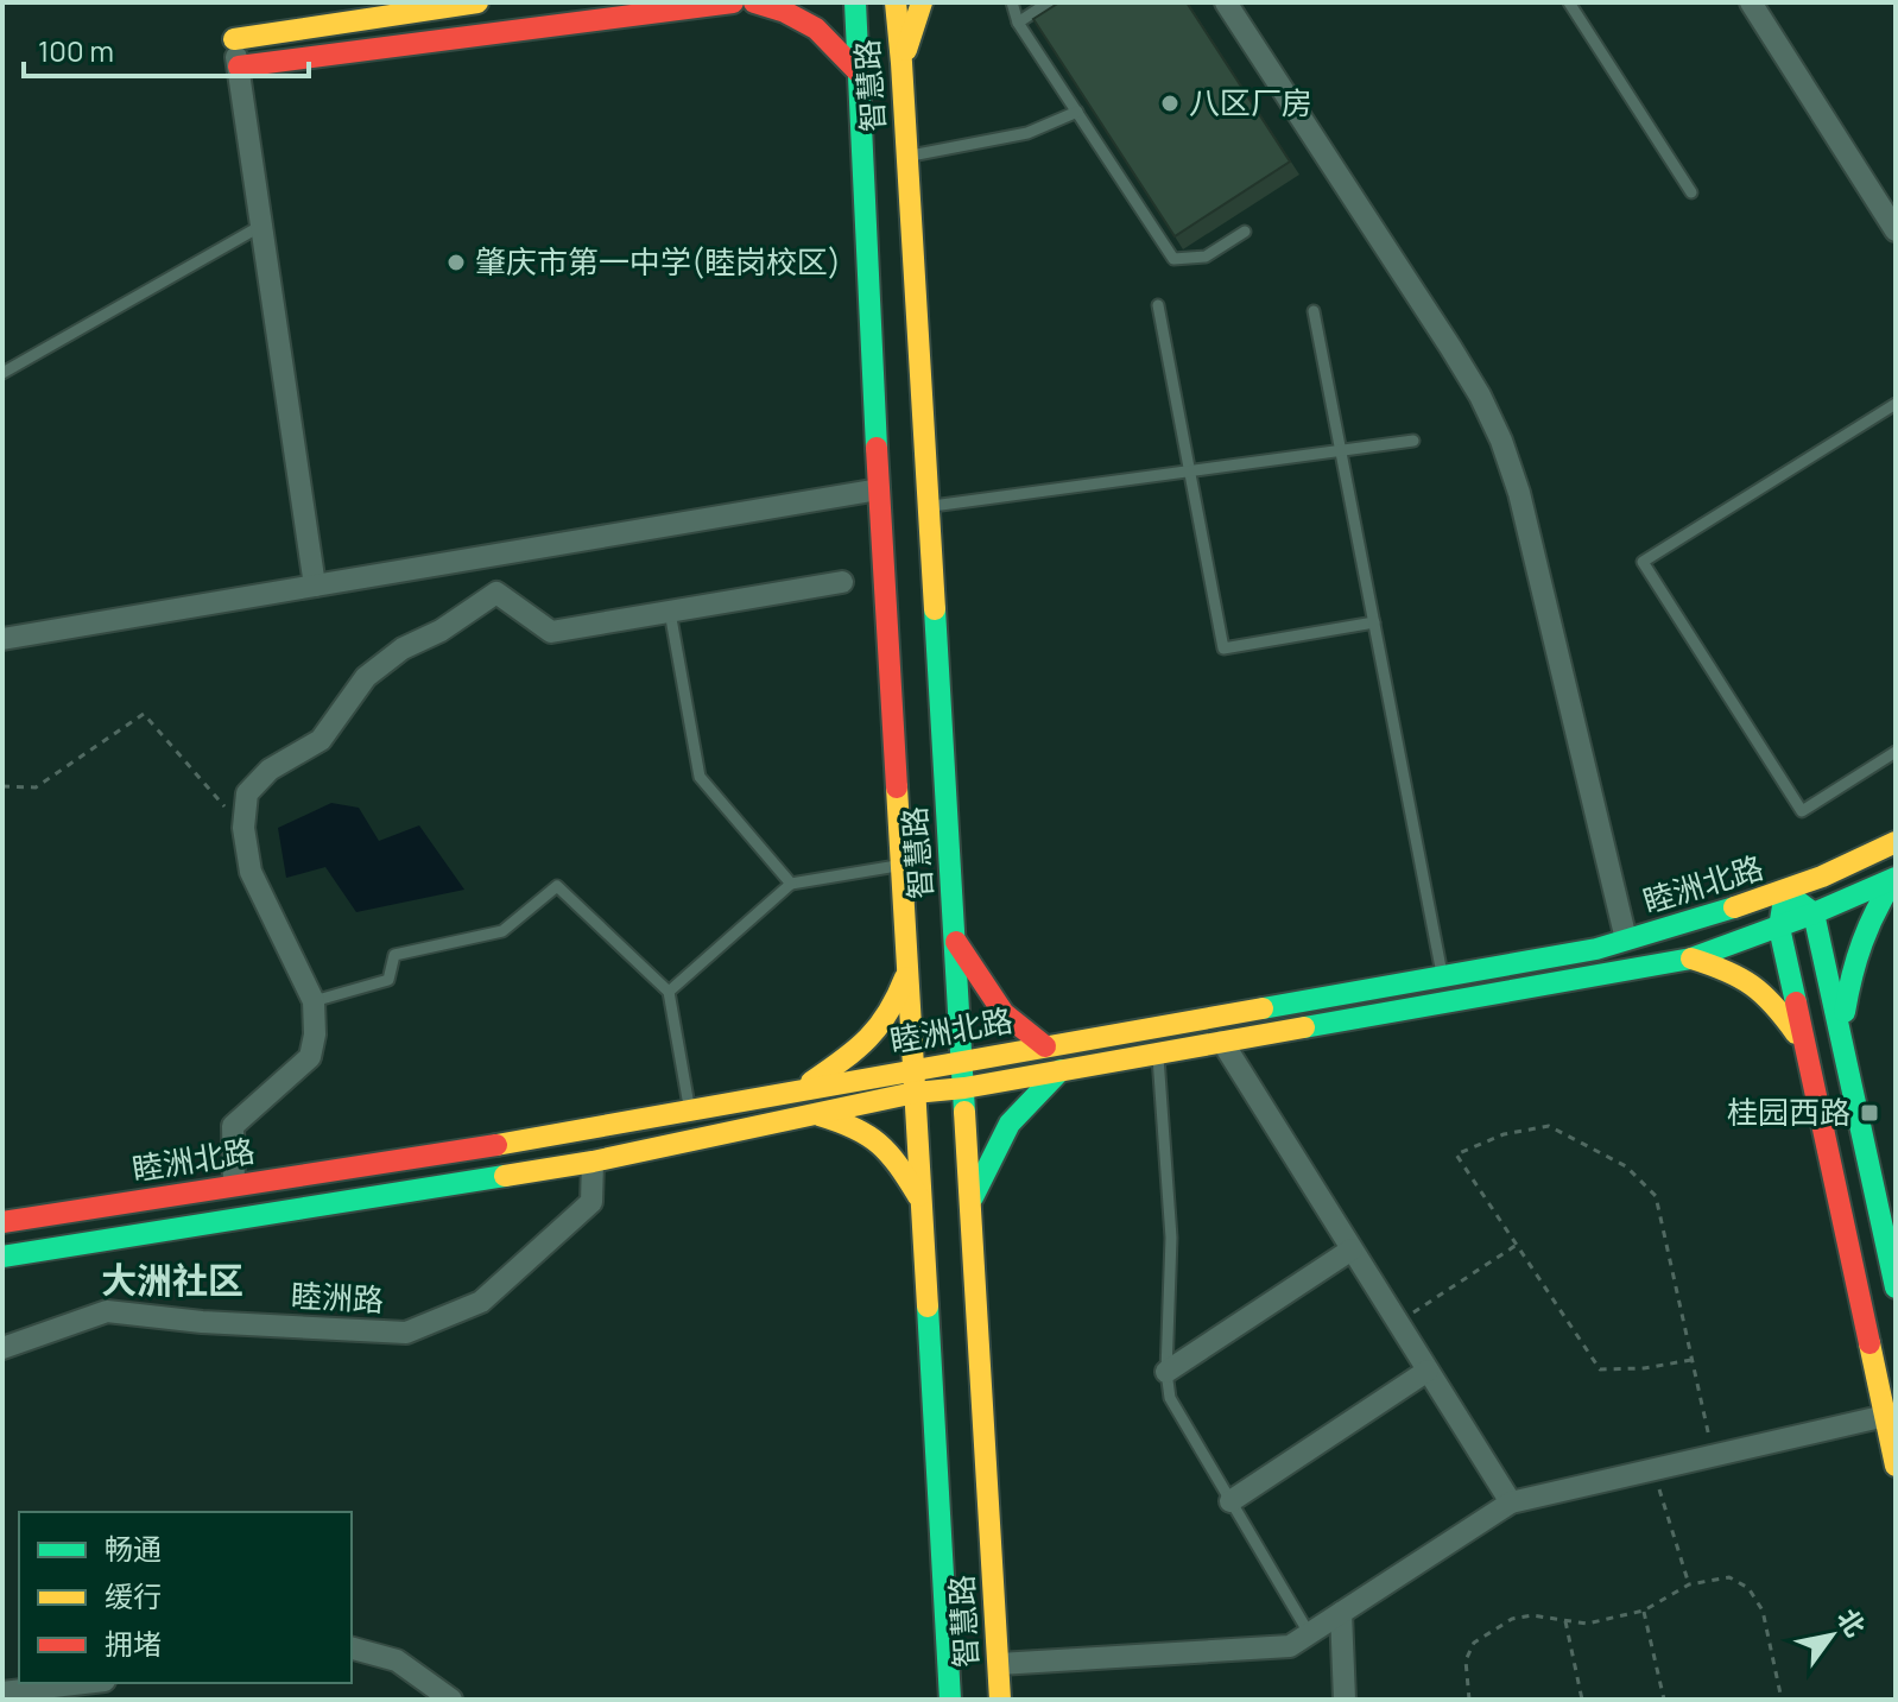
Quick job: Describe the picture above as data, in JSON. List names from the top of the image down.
{
  "streets": {
    "main road": ["智慧路", "睦洲北路"],
    "street": ["睦洲路"]
  },
  "crossings": [
    ["智慧路", "睦洲北路"],
    ["睦洲北路", "睦洲路"]
  ],
  "districts": ["大洲社区"],
  "places": {
    "other": ["八区厂房", "肇庆市第一中学(睦岗校区)"],
    "transit": ["桂园西路"]
  },
  "legend": ["畅通", "缓行", "拥堵"],
  "scale_bar": "100 m",
  "north": "top right"
}
